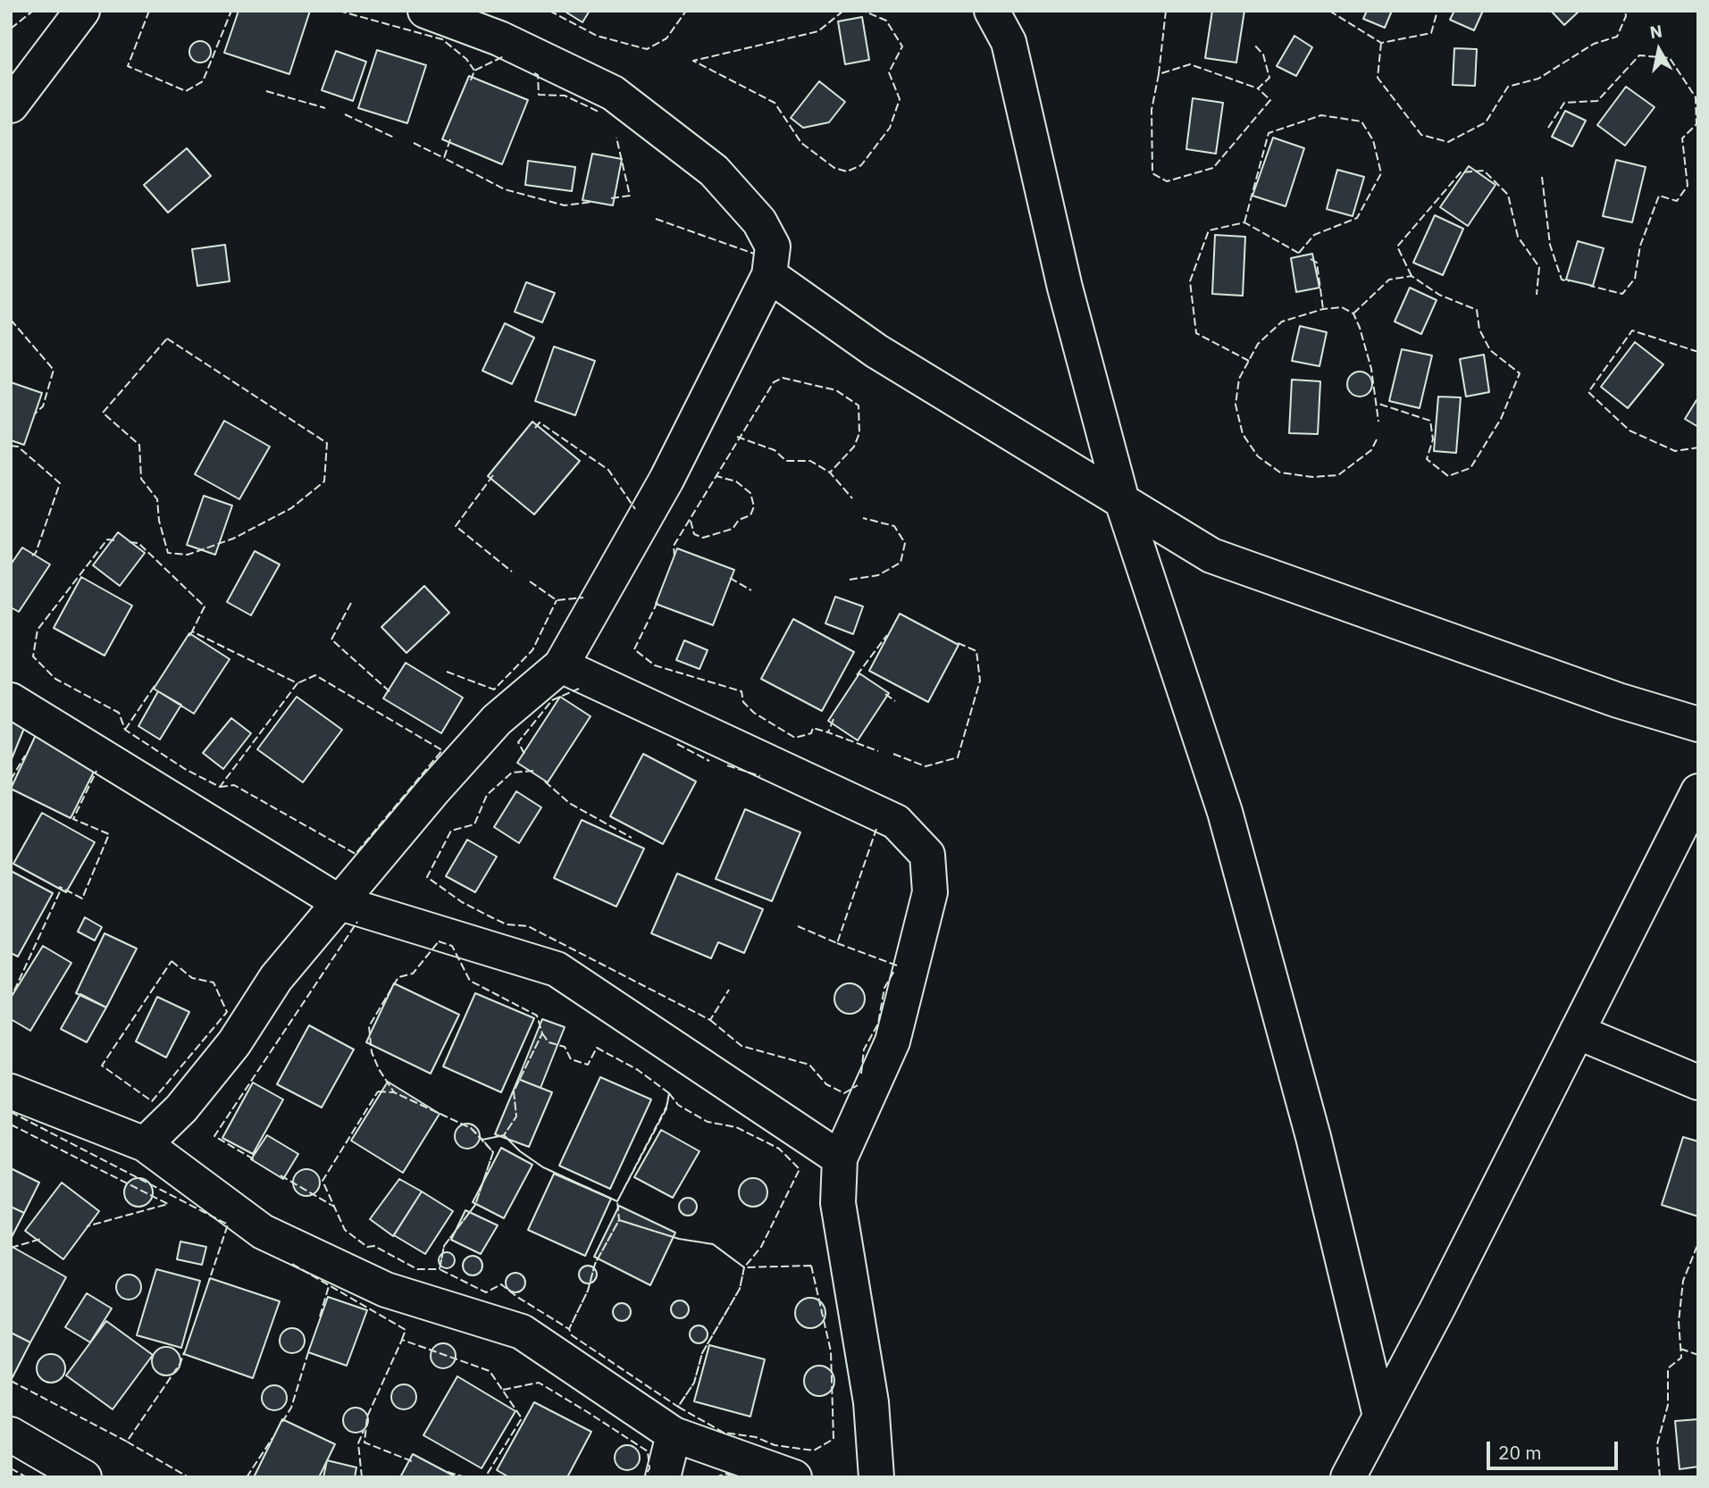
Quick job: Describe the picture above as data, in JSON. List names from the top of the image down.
{
  "scale_bar": "20 m",
  "north": "top"
}
